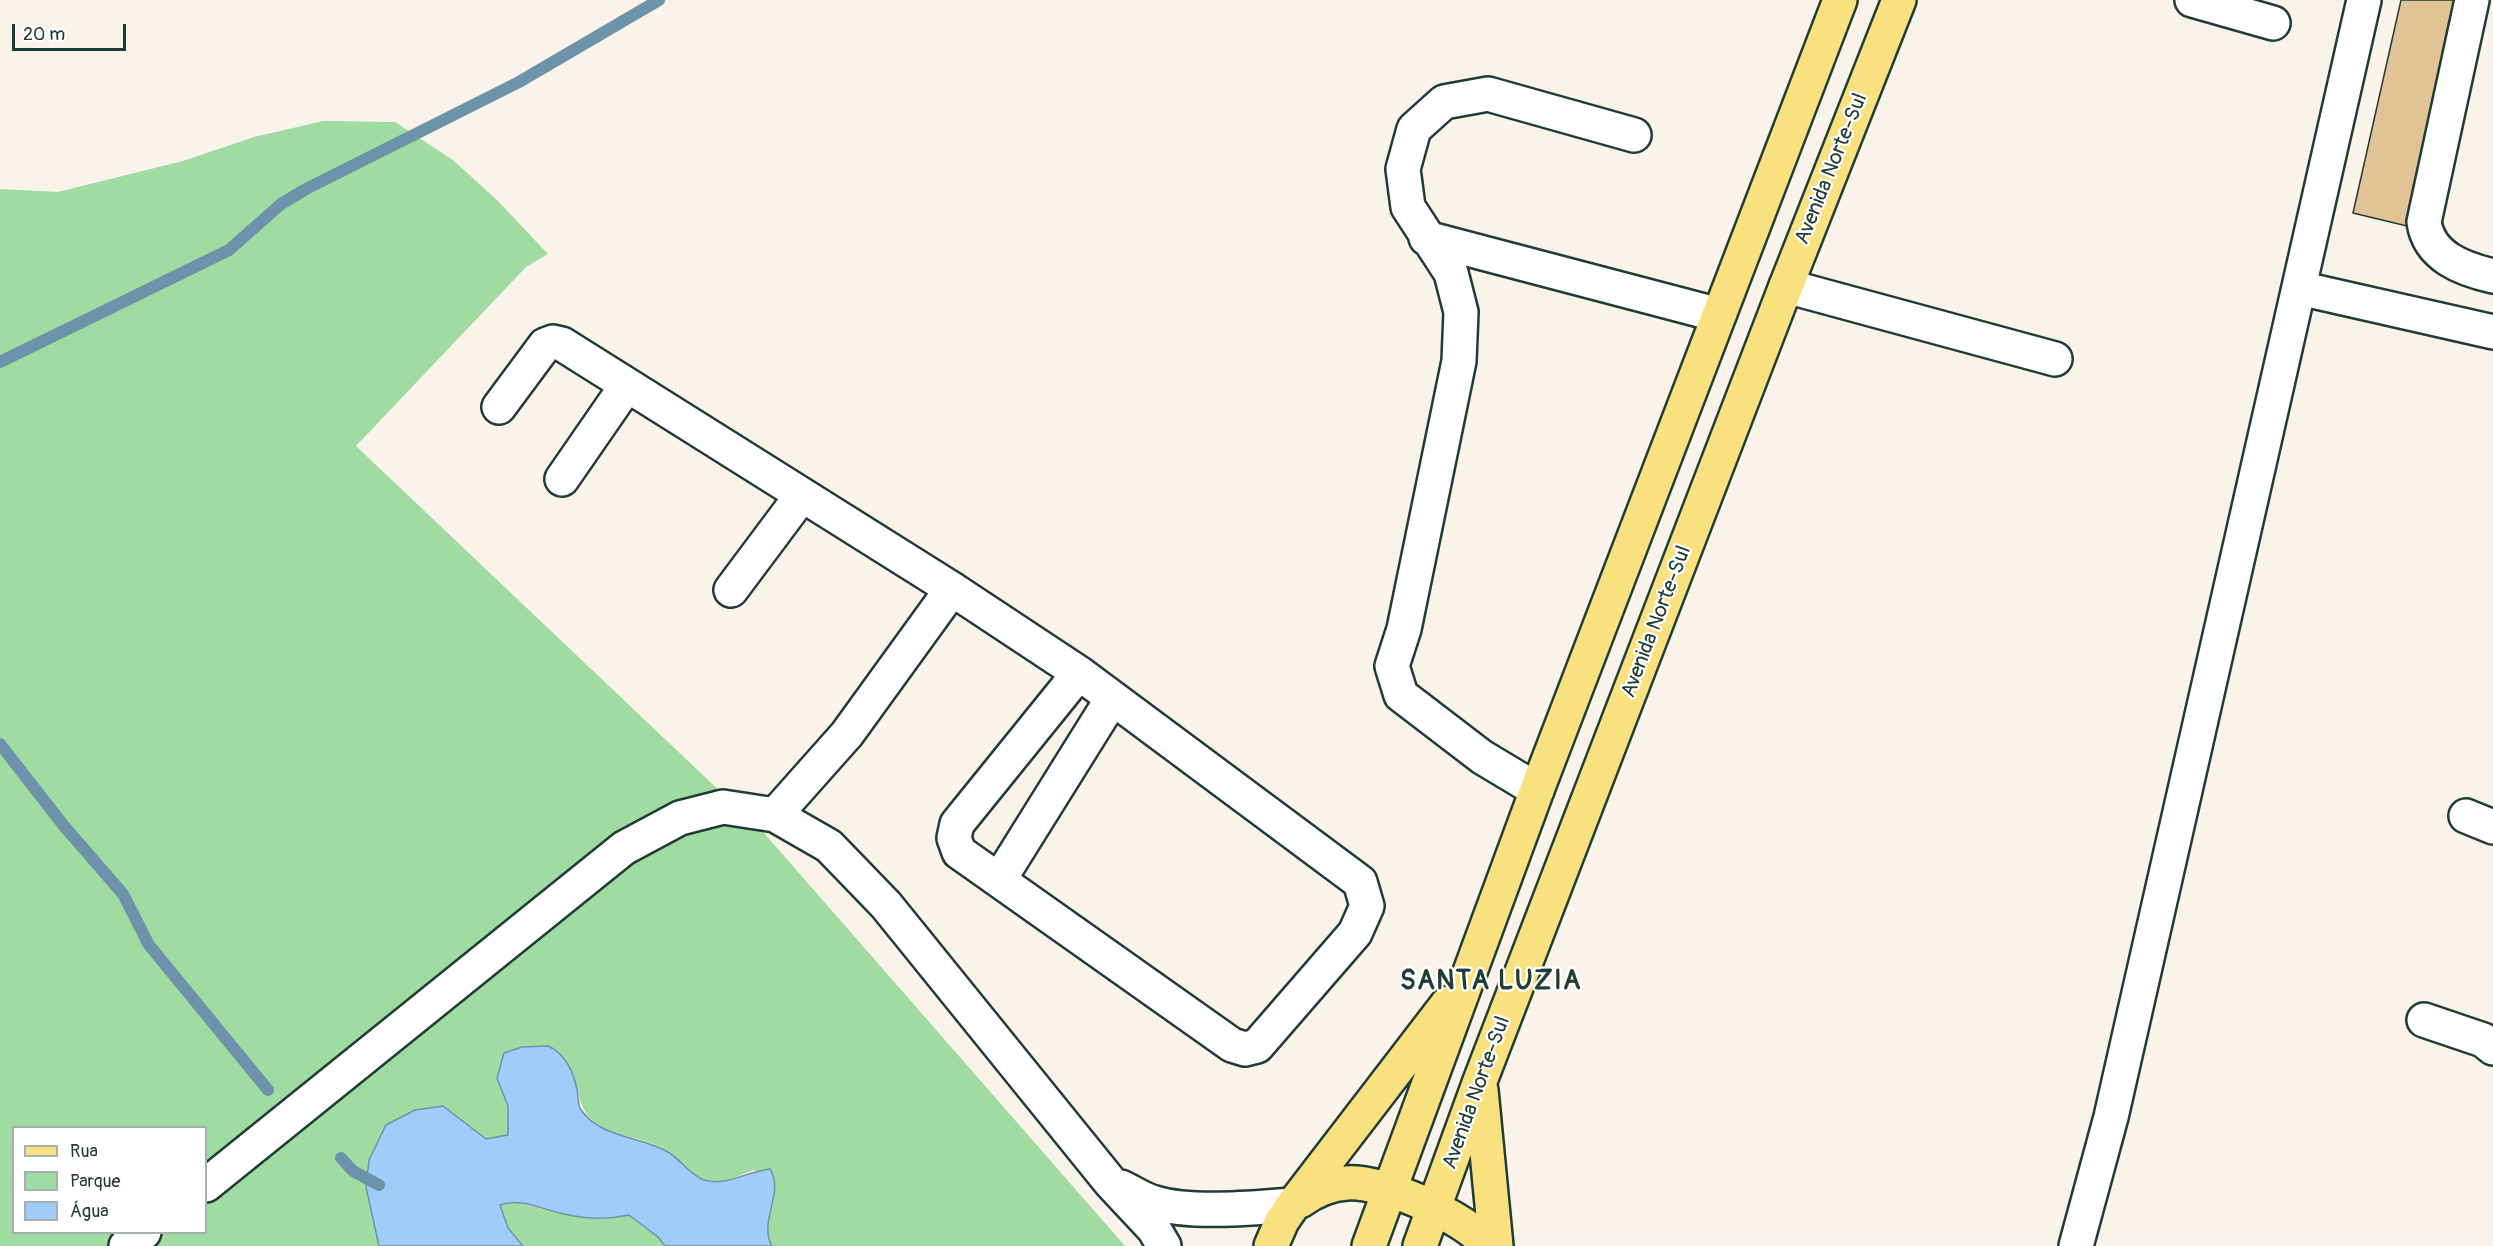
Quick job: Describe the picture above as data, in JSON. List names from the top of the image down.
{
  "streets": {
    "main road": ["Avenida Norte-Sul"]
  },
  "districts": ["SANTA LUZIA"],
  "legend": ["Rua", "Parque", "Água"],
  "scale_bar": "20 m"
}
